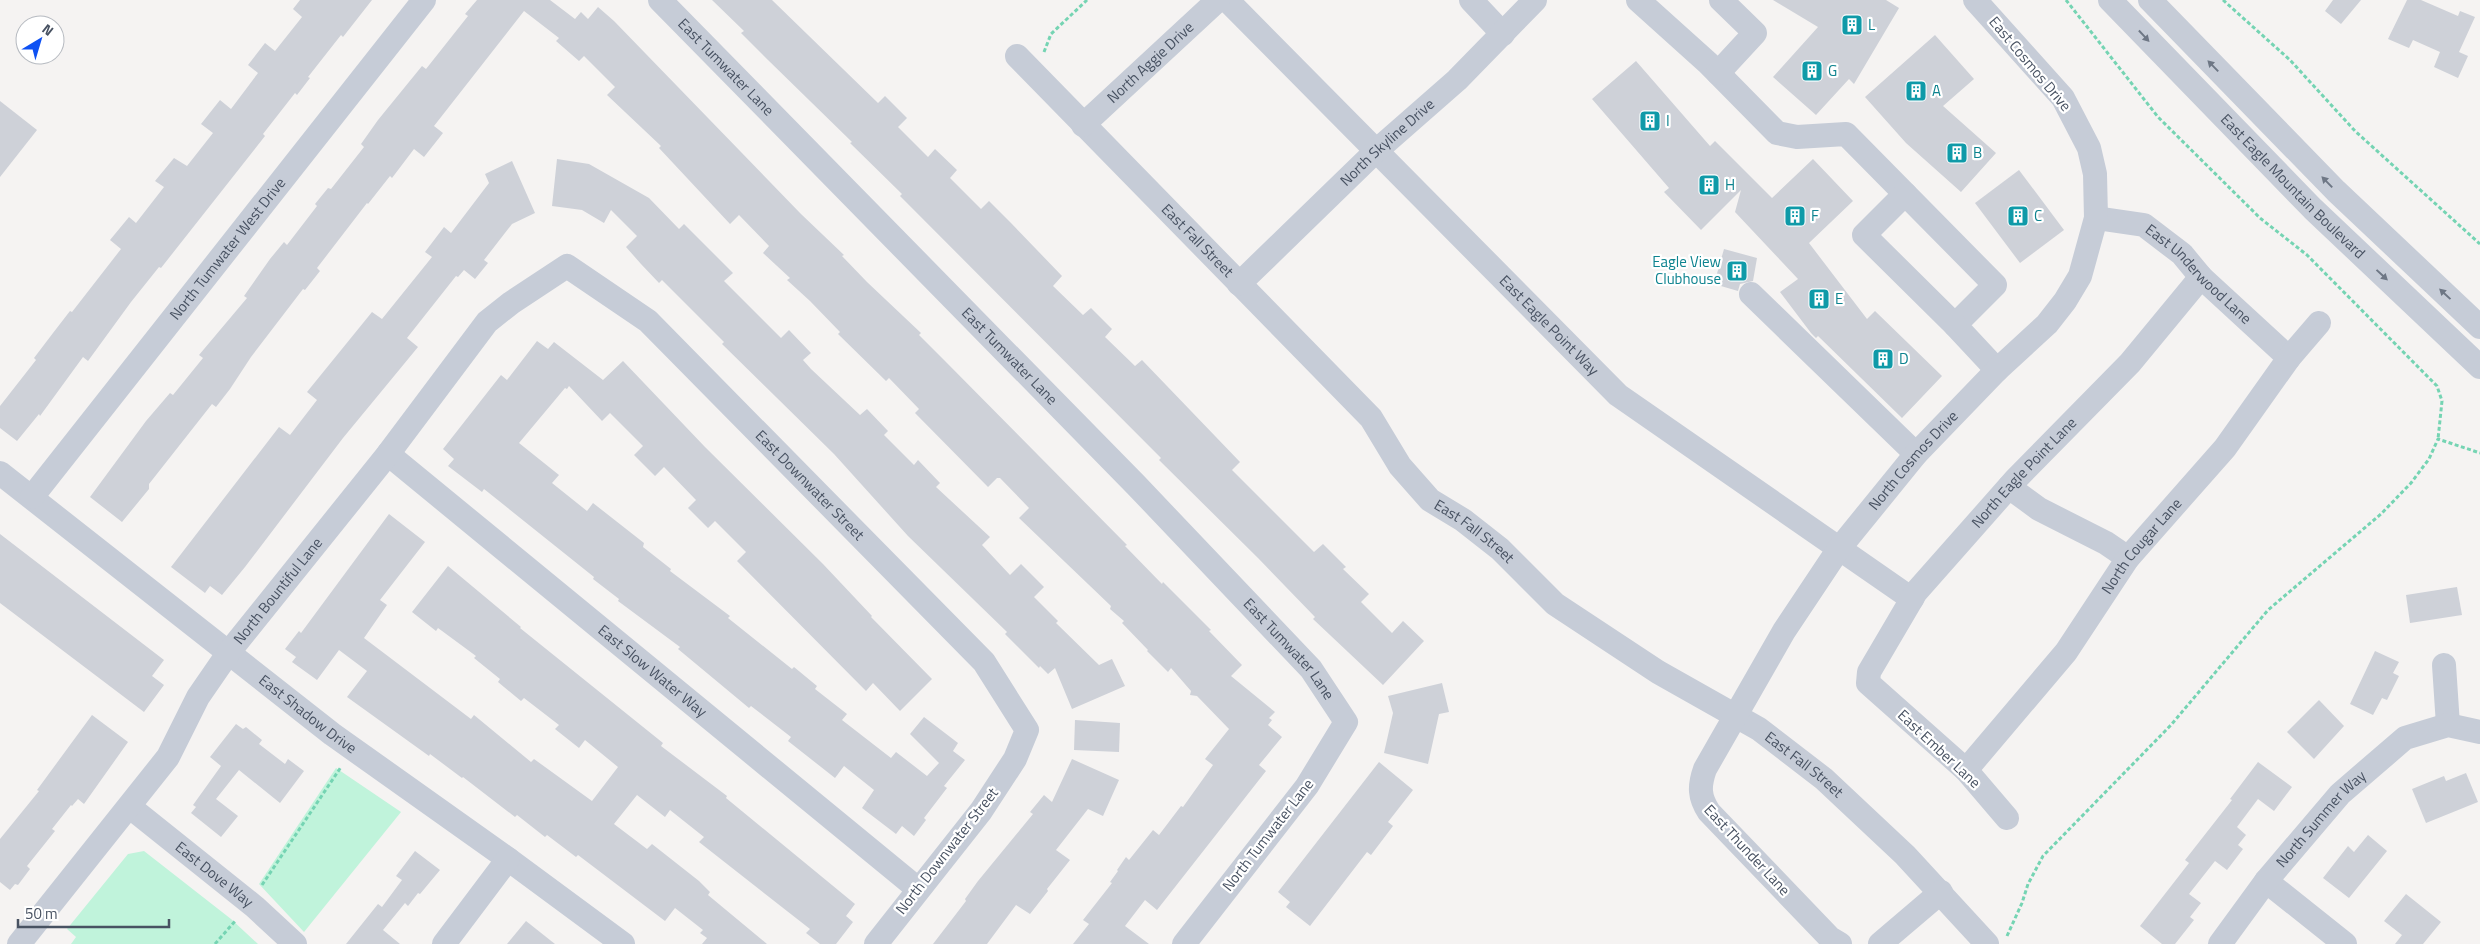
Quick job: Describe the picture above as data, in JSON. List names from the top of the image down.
{
  "streets": {
    "street": [
      "North Aggie Drive",
      "East Cosmos Drive",
      "East Tumwater Lane",
      "North Skyline Drive",
      "East Eagle Mountain Boulevard",
      "East Fall Street",
      "North Tumwater West Drive",
      "East Underwood Lane",
      "East Eagle Point Way",
      "North Cosmos Drive",
      "North Eagle Point Lane",
      "East Downwater Street",
      "North Cougar Lane",
      "North Bountiful Lane",
      "East Slow Water Way",
      "East Shadow Drive",
      "East Ember Lane",
      "North Summer Way",
      "North Tumwater Lane",
      "East Thunder Lane",
      "North Downwater Street",
      "East Dove Way"
    ]
  },
  "crossings": [
    ["North Aggie Drive", "East Fall Street"],
    ["East Cosmos Drive", "East Underwood Lane"],
    ["East Cosmos Drive", "North Cosmos Drive"],
    ["East Tumwater Lane", "North Tumwater Lane"],
    ["North Skyline Drive", "East Fall Street"],
    ["North Skyline Drive", "East Eagle Point Way"],
    ["East Fall Street", "North Cosmos Drive"],
    ["East Fall Street", "East Thunder Lane"],
    ["North Tumwater West Drive", "East Shadow Drive"],
    ["East Underwood Lane", "North Cosmos Drive"],
    ["East Underwood Lane", "North Eagle Point Lane"],
    ["East Underwood Lane", "North Cougar Lane"],
    ["East Eagle Point Way", "North Cosmos Drive"],
    ["East Eagle Point Way", "North Eagle Point Lane"],
    ["North Cosmos Drive", "East Thunder Lane"],
    ["North Eagle Point Lane", "East Ember Lane"],
    ["East Downwater Street", "North Bountiful Lane"],
    ["East Downwater Street", "North Downwater Street"],
    ["North Cougar Lane", "East Ember Lane"],
    ["North Bountiful Lane", "East Slow Water Way"],
    ["North Bountiful Lane", "East Shadow Drive"],
    ["North Bountiful Lane", "East Dove Way"],
    ["East Slow Water Way", "North Downwater Street"]
  ],
  "places": {
    "building": [
      "L",
      "G",
      "A",
      "I",
      "B",
      "H",
      "F",
      "C",
      "Eagle View Clubhouse",
      "E",
      "D"
    ]
  },
  "scale_bar": "50 m",
  "north": "top right"
}
